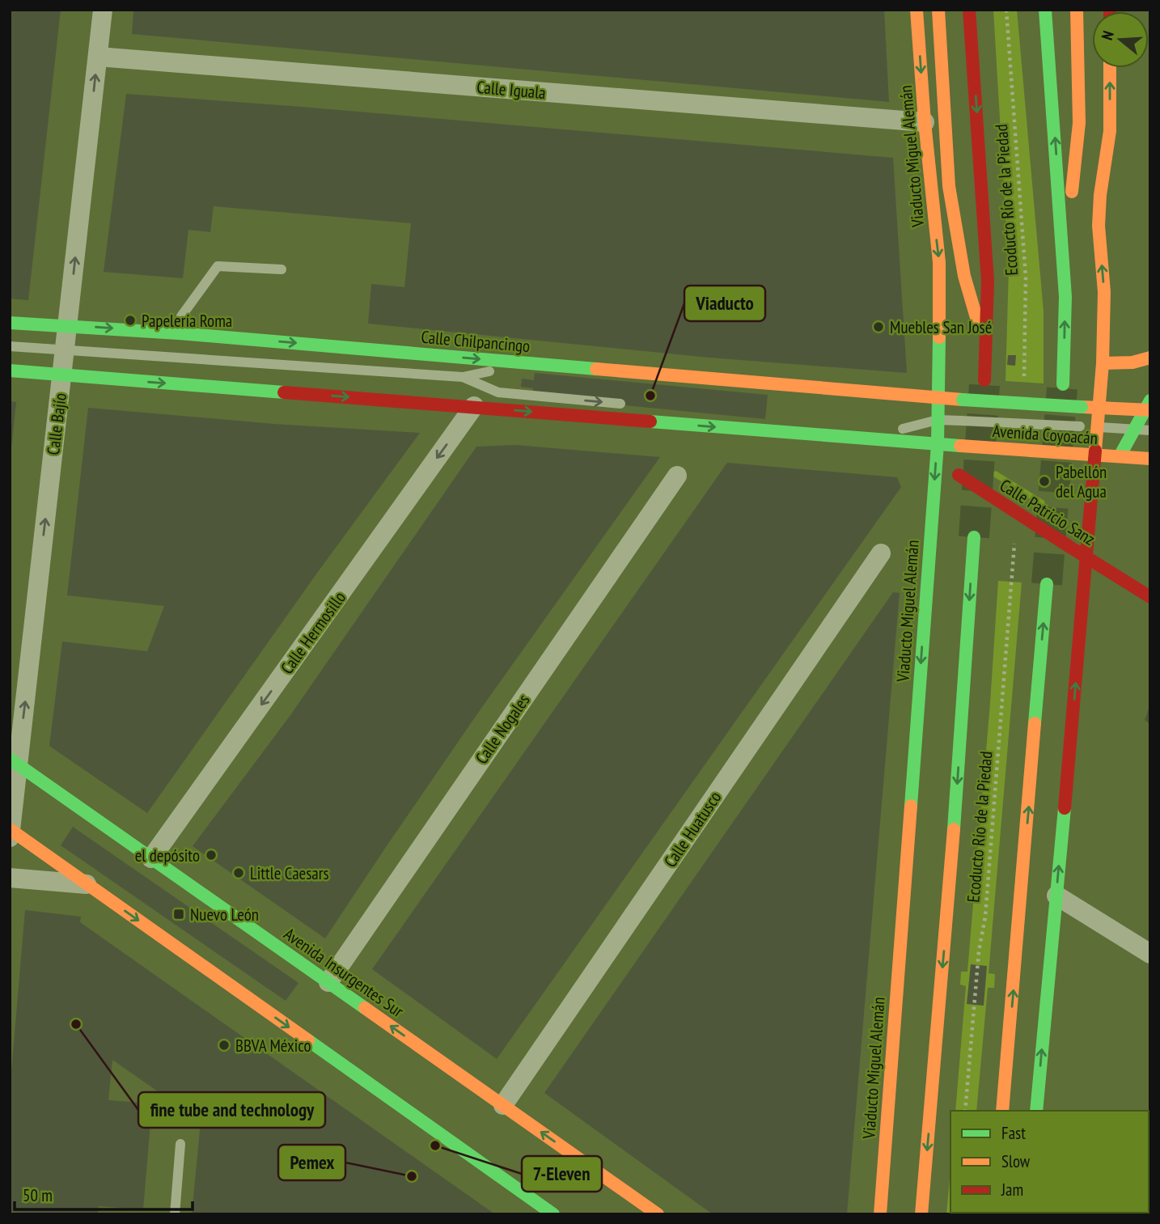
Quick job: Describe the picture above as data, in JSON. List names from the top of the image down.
{
  "streets": {
    "main road": [
      "Viaducto Miguel Alemán",
      "Calle Chilpancingo",
      "Avenida Coyoacán",
      "Calle Patricio Sanz",
      "Avenida Insurgentes Sur"
    ],
    "street": [
      "Calle Iguala",
      "Calle Bajío",
      "Calle Hermosillo",
      "Calle Nogales",
      "Calle Huatusco"
    ],
    "path": ["Ecoducto Río de la Piedad"]
  },
  "crossings": [
    ["Calle Iguala", "Viaducto Miguel Alemán"],
    ["Calle Iguala", "Calle Bajío"],
    ["Viaducto Miguel Alemán", "Calle Chilpancingo"],
    ["Viaducto Miguel Alemán", "Avenida Coyoacán"],
    ["Viaducto Miguel Alemán", "Calle Patricio Sanz"],
    ["Calle Chilpancingo", "Calle Bajío"],
    ["Calle Chilpancingo", "Avenida Coyoacán"],
    ["Calle Bajío", "Avenida Insurgentes Sur"],
    ["Avenida Coyoacán", "Calle Patricio Sanz"],
    ["Calle Hermosillo", "Avenida Insurgentes Sur"],
    ["Calle Nogales", "Avenida Insurgentes Sur"],
    ["Calle Huatusco", "Avenida Insurgentes Sur"]
  ],
  "one_way": ["Calle Bajío", "Calle Hermosillo"],
  "places": {
    "other": [
      "Papelería Roma",
      "Muebles San José",
      "Viaducto",
      "Pabellón del Agua",
      "el depósito",
      "Little Caesars",
      "fine tube and technology",
      "BBVA México",
      "7-Eleven",
      "Pemex"
    ],
    "transit": ["Nuevo León"]
  },
  "legend": ["Fast", "Slow", "Jam"],
  "scale_bar": "50 m",
  "north": "left"
}
